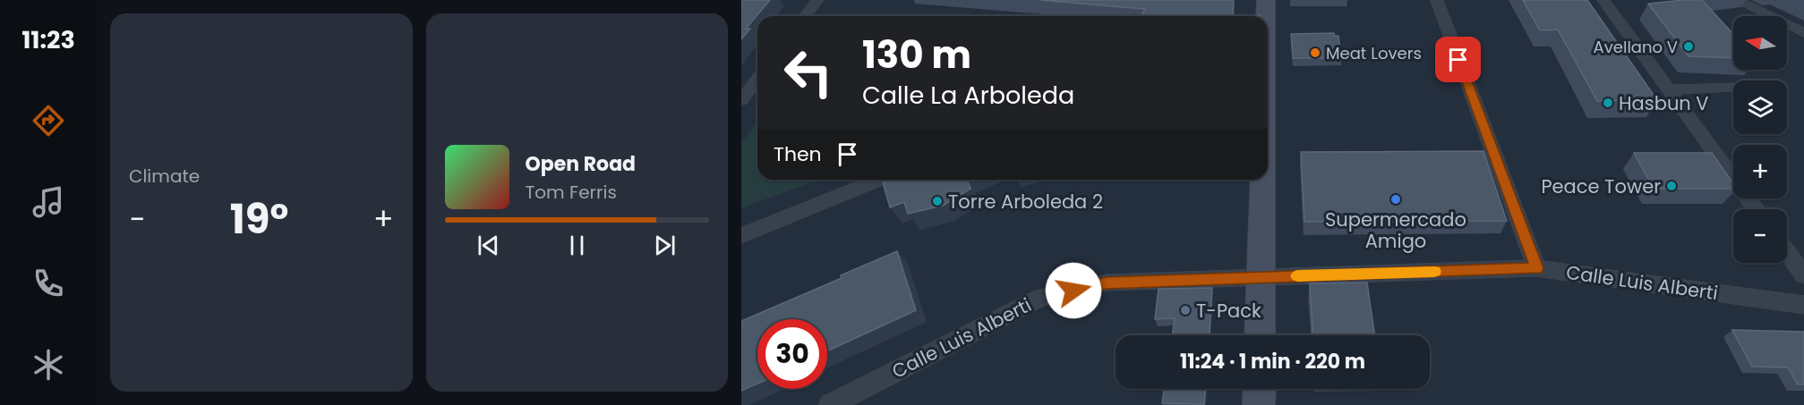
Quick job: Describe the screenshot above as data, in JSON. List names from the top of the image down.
{
  "streets": {
    "street": ["Calle Luis Alberti"]
  },
  "places": [
    "Avellano V",
    "Meat Lovers",
    "Hasbun V",
    "Peace Tower",
    "Supermercado Amigo",
    "Torre Arboleda 2",
    "T-Pack"
  ],
  "north": "left",
  "page": {
    "tabs": "11:23",
    "tile": "Climate",
    "map_buttons": ["+", "−"],
    "turn": ["130 m", "Calle La Arboleda"],
    "then": "Then",
    "song": ["Open Road", "Tom Ferris"],
    "heat": ["−", "19°", "+"],
    "limit": "30",
    "trip": "11:24 · 1 min · 220 m"
  }
}
